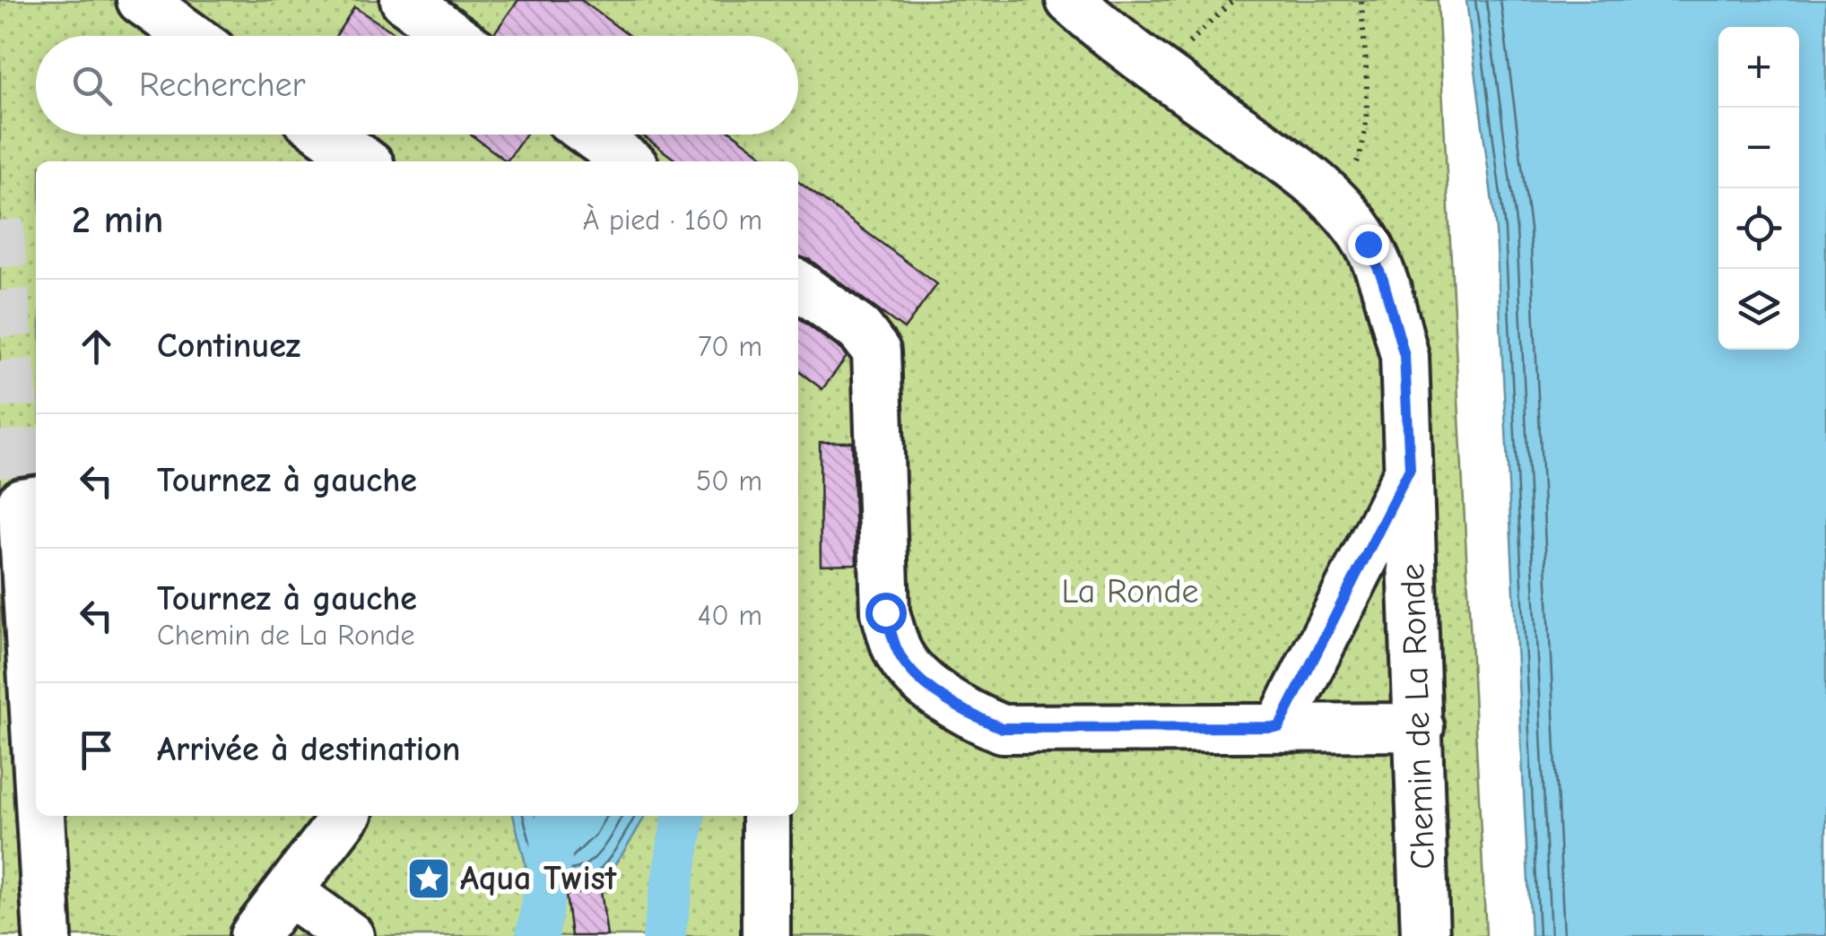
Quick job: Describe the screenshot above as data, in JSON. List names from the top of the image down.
{
  "streets": {
    "street": ["Chemin de La Ronde"]
  },
  "parks": ["La Ronde"],
  "places": {
    "place": ["Aqua Twist"]
  },
  "page": {
    "map_buttons": ["+", "−"],
    "search": "Rechercher",
    "heading": ["2 min", "À pied · 160 m"],
    "list": [
      ["Continuez", "70 m"],
      ["Tournez à gauche", "50 m"],
      ["Tournez à gauche", "Chemin de La Ronde", "40 m"],
      "Arrivée à destination"
    ]
  }
}
